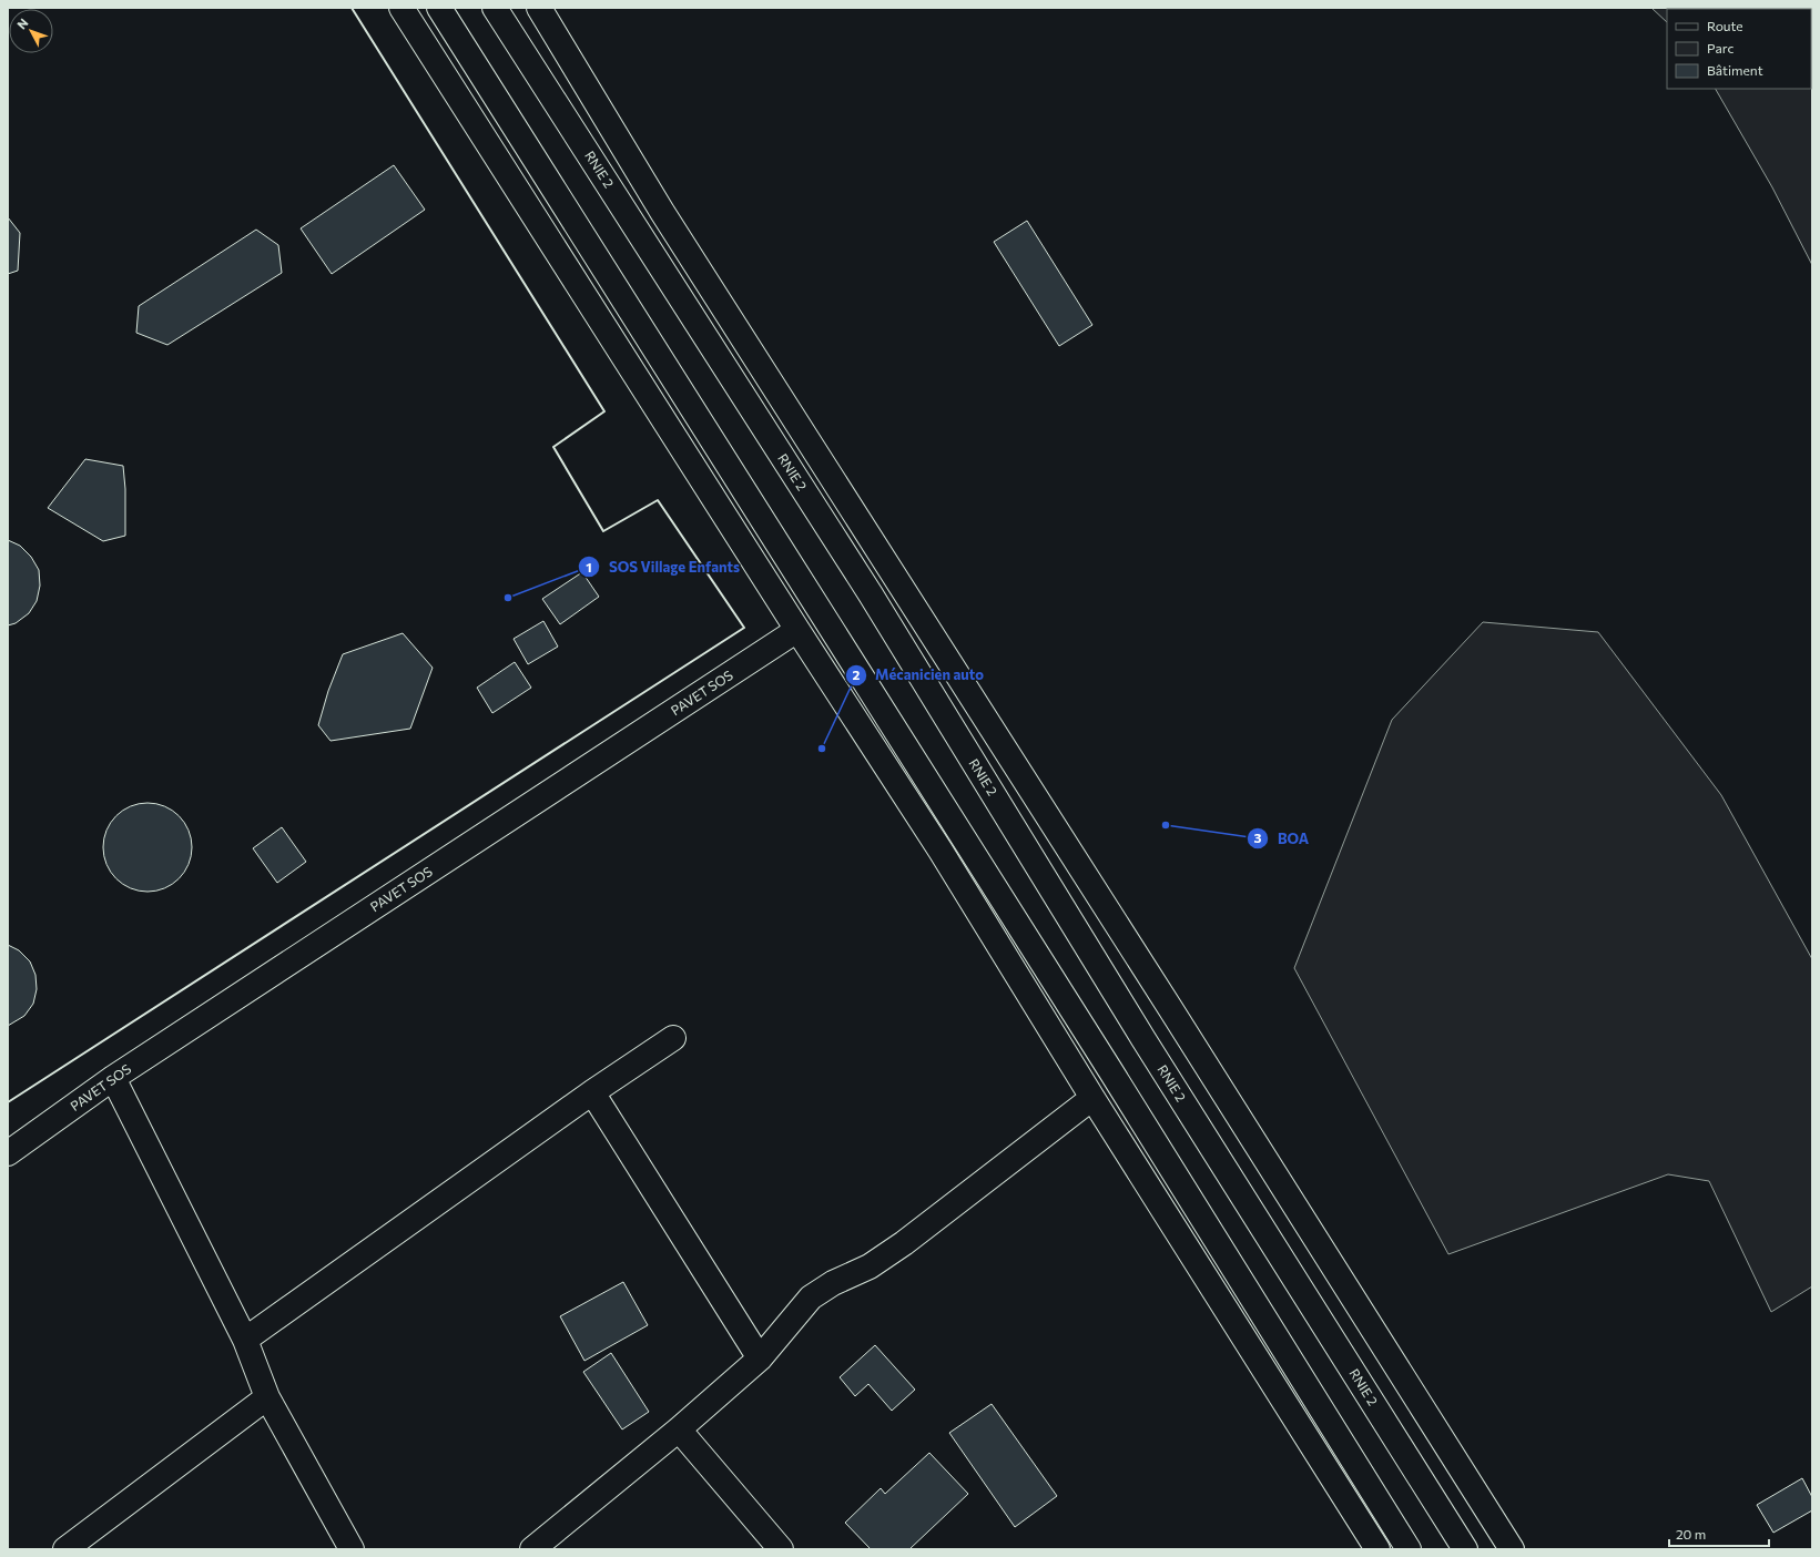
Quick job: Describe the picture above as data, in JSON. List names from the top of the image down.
{
  "streets": {
    "main road": ["RNIE 2", "PAVET SOS"]
  },
  "places": ["SOS Village Enfants", "Mécanicien auto", "BOA"],
  "legend": ["Route", "Parc", "Bâtiment"],
  "scale_bar": "20 m",
  "north": "top left"
}
